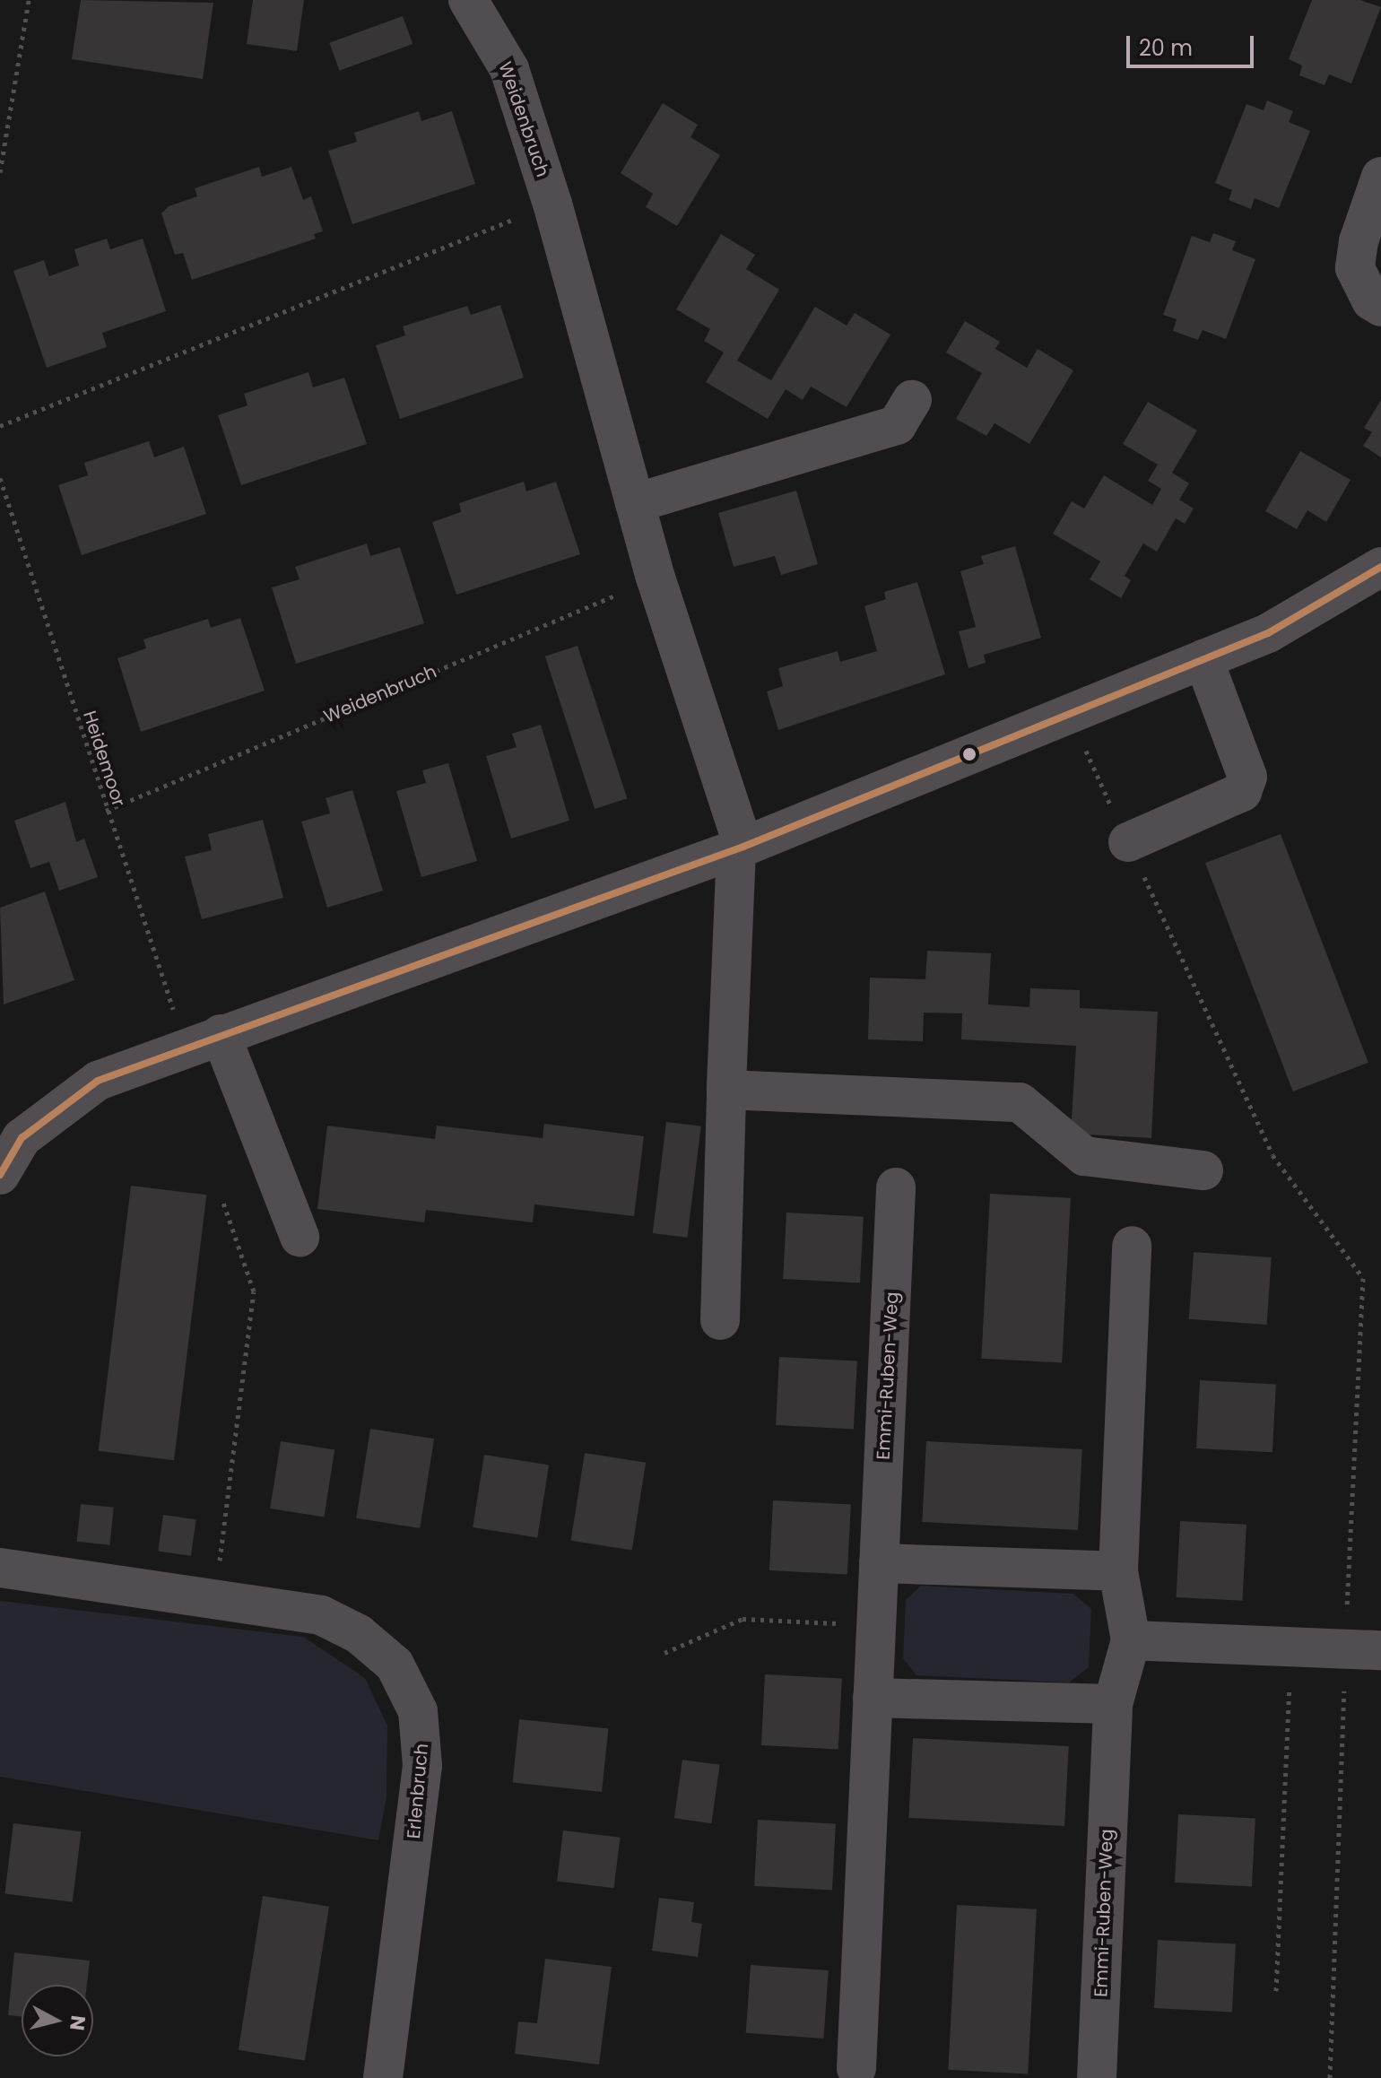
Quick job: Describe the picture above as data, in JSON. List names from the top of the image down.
{
  "streets": {
    "street": ["Weidenbruch", "Emmi-Ruben-Weg", "Erlenbruch"],
    "path": ["Heidemoor"]
  },
  "crossings": [
    ["Weidenbruch", "Heidemoor"]
  ],
  "scale_bar": "20 m",
  "north": "right"
}
